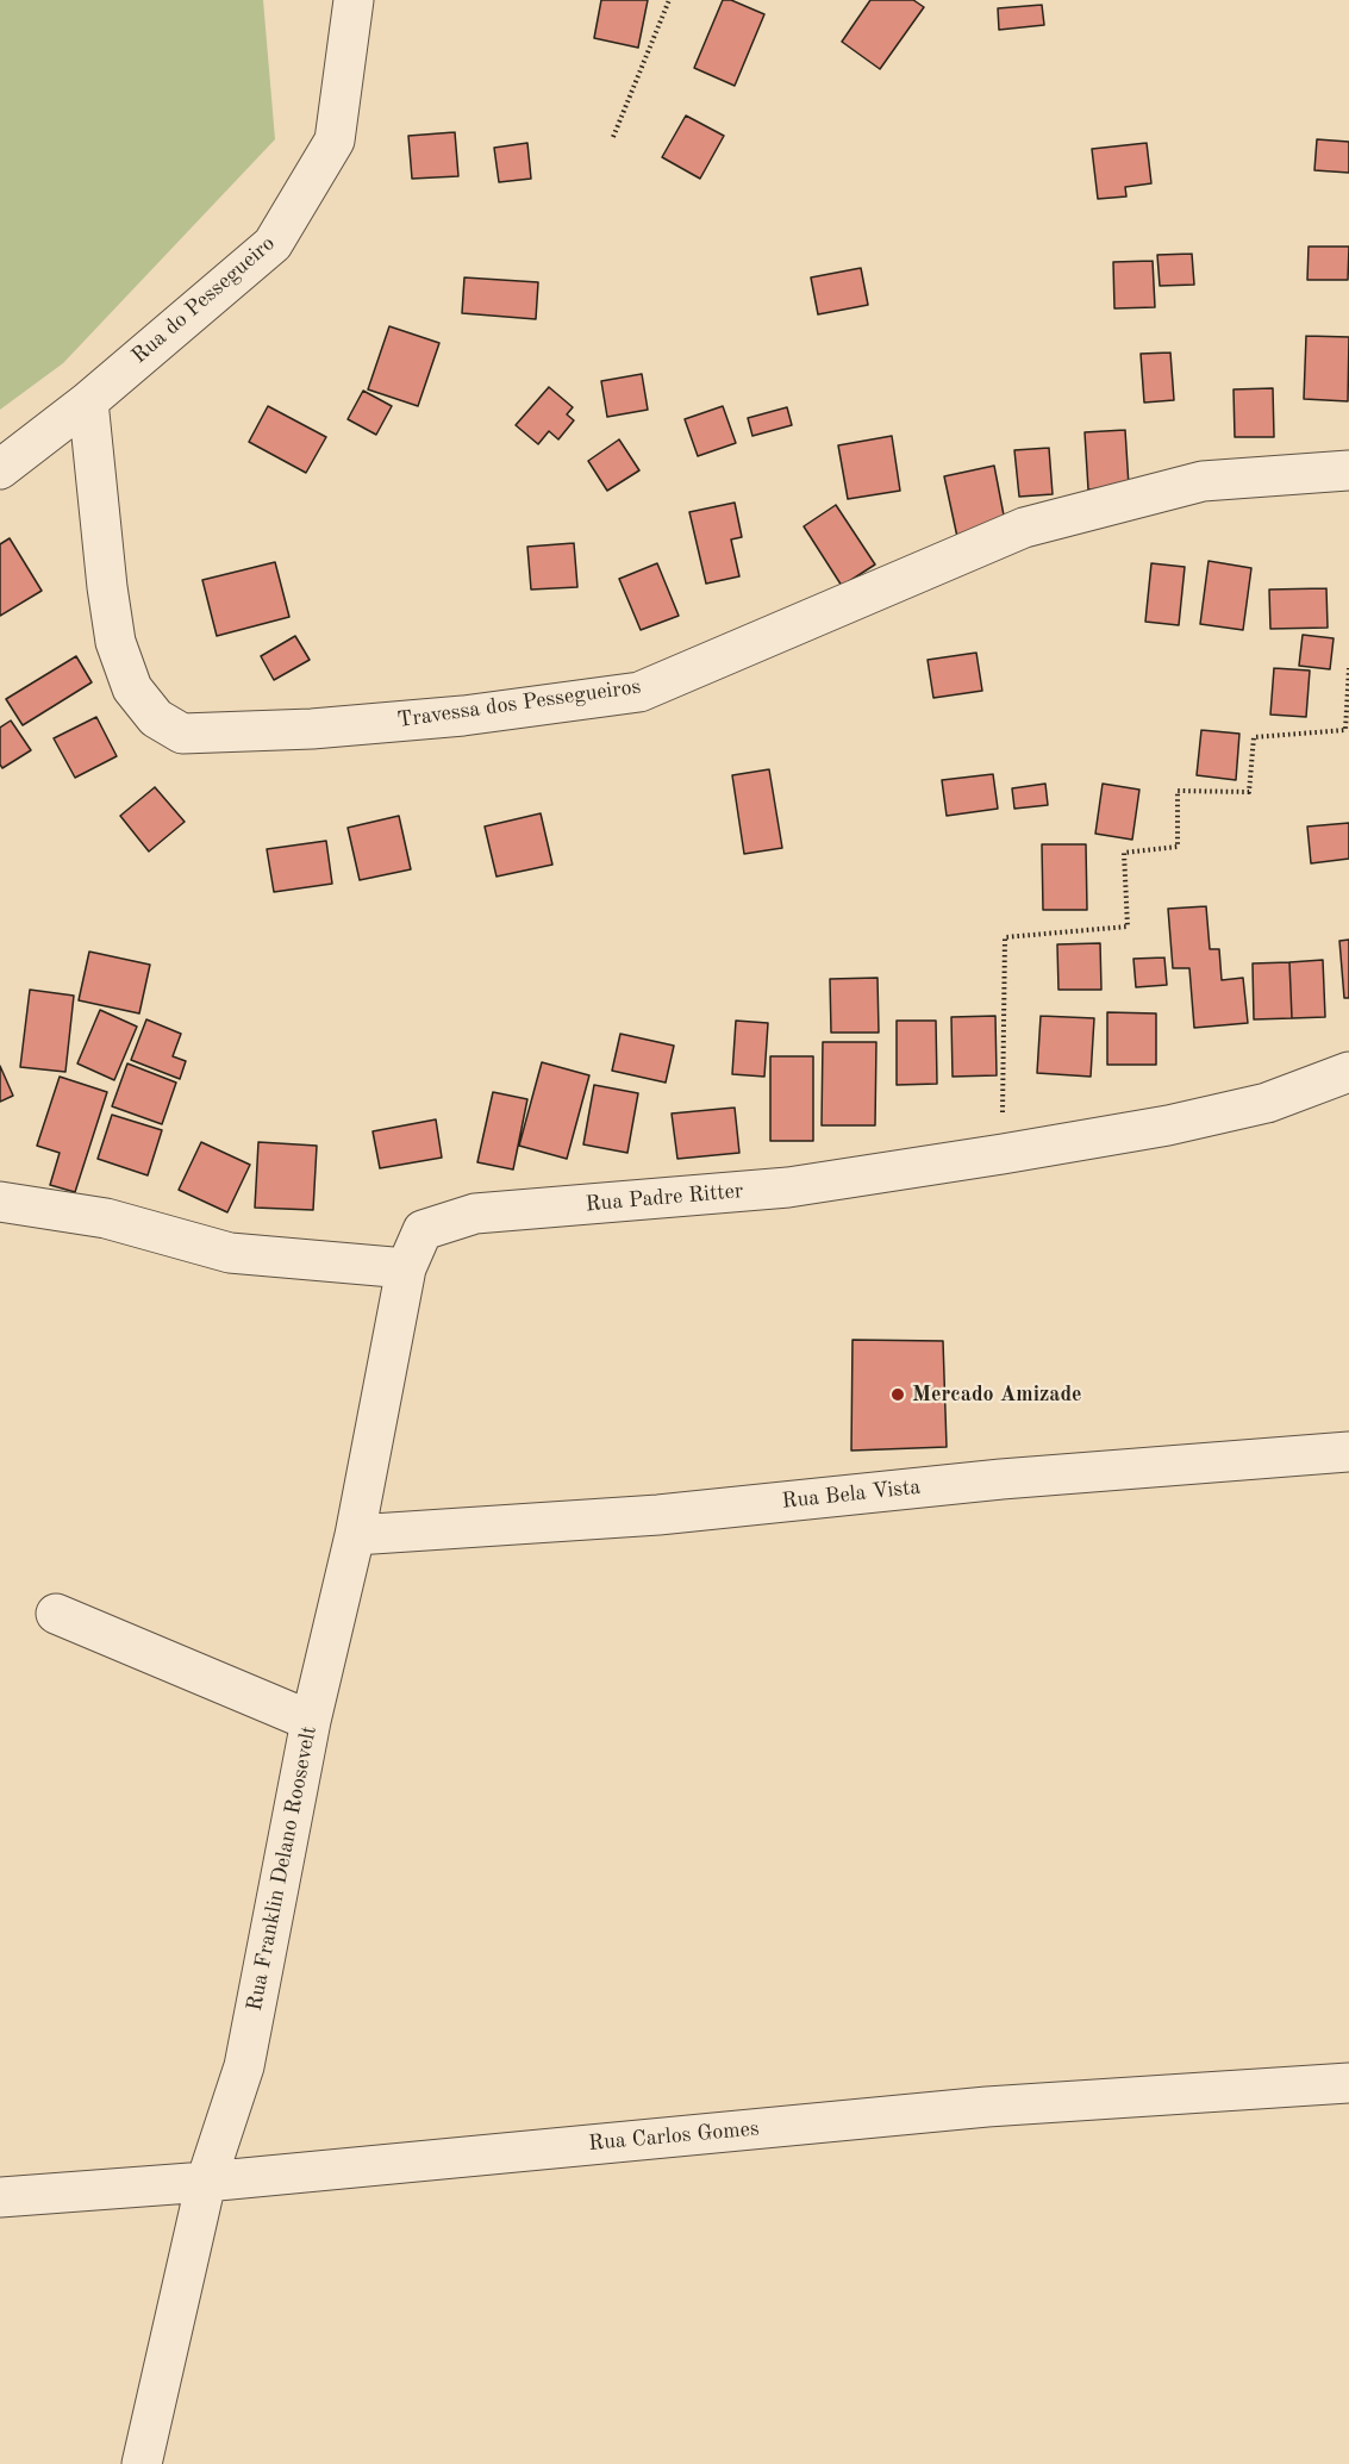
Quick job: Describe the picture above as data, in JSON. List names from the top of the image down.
{
  "streets": {
    "street": [
      "Rua do Pessegueiro",
      "Travessa dos Pessegueiros",
      "Rua Padre Ritter",
      "Rua Bela Vista",
      "Rua Franklin Delano Roosevelt",
      "Rua Carlos Gomes"
    ]
  },
  "crossings": [
    ["Rua do Pessegueiro", "Travessa dos Pessegueiros"],
    ["Rua Padre Ritter", "Rua Franklin Delano Roosevelt"],
    ["Rua Bela Vista", "Rua Franklin Delano Roosevelt"],
    ["Rua Franklin Delano Roosevelt", "Rua Carlos Gomes"]
  ],
  "places": ["Mercado Amizade"]
}
